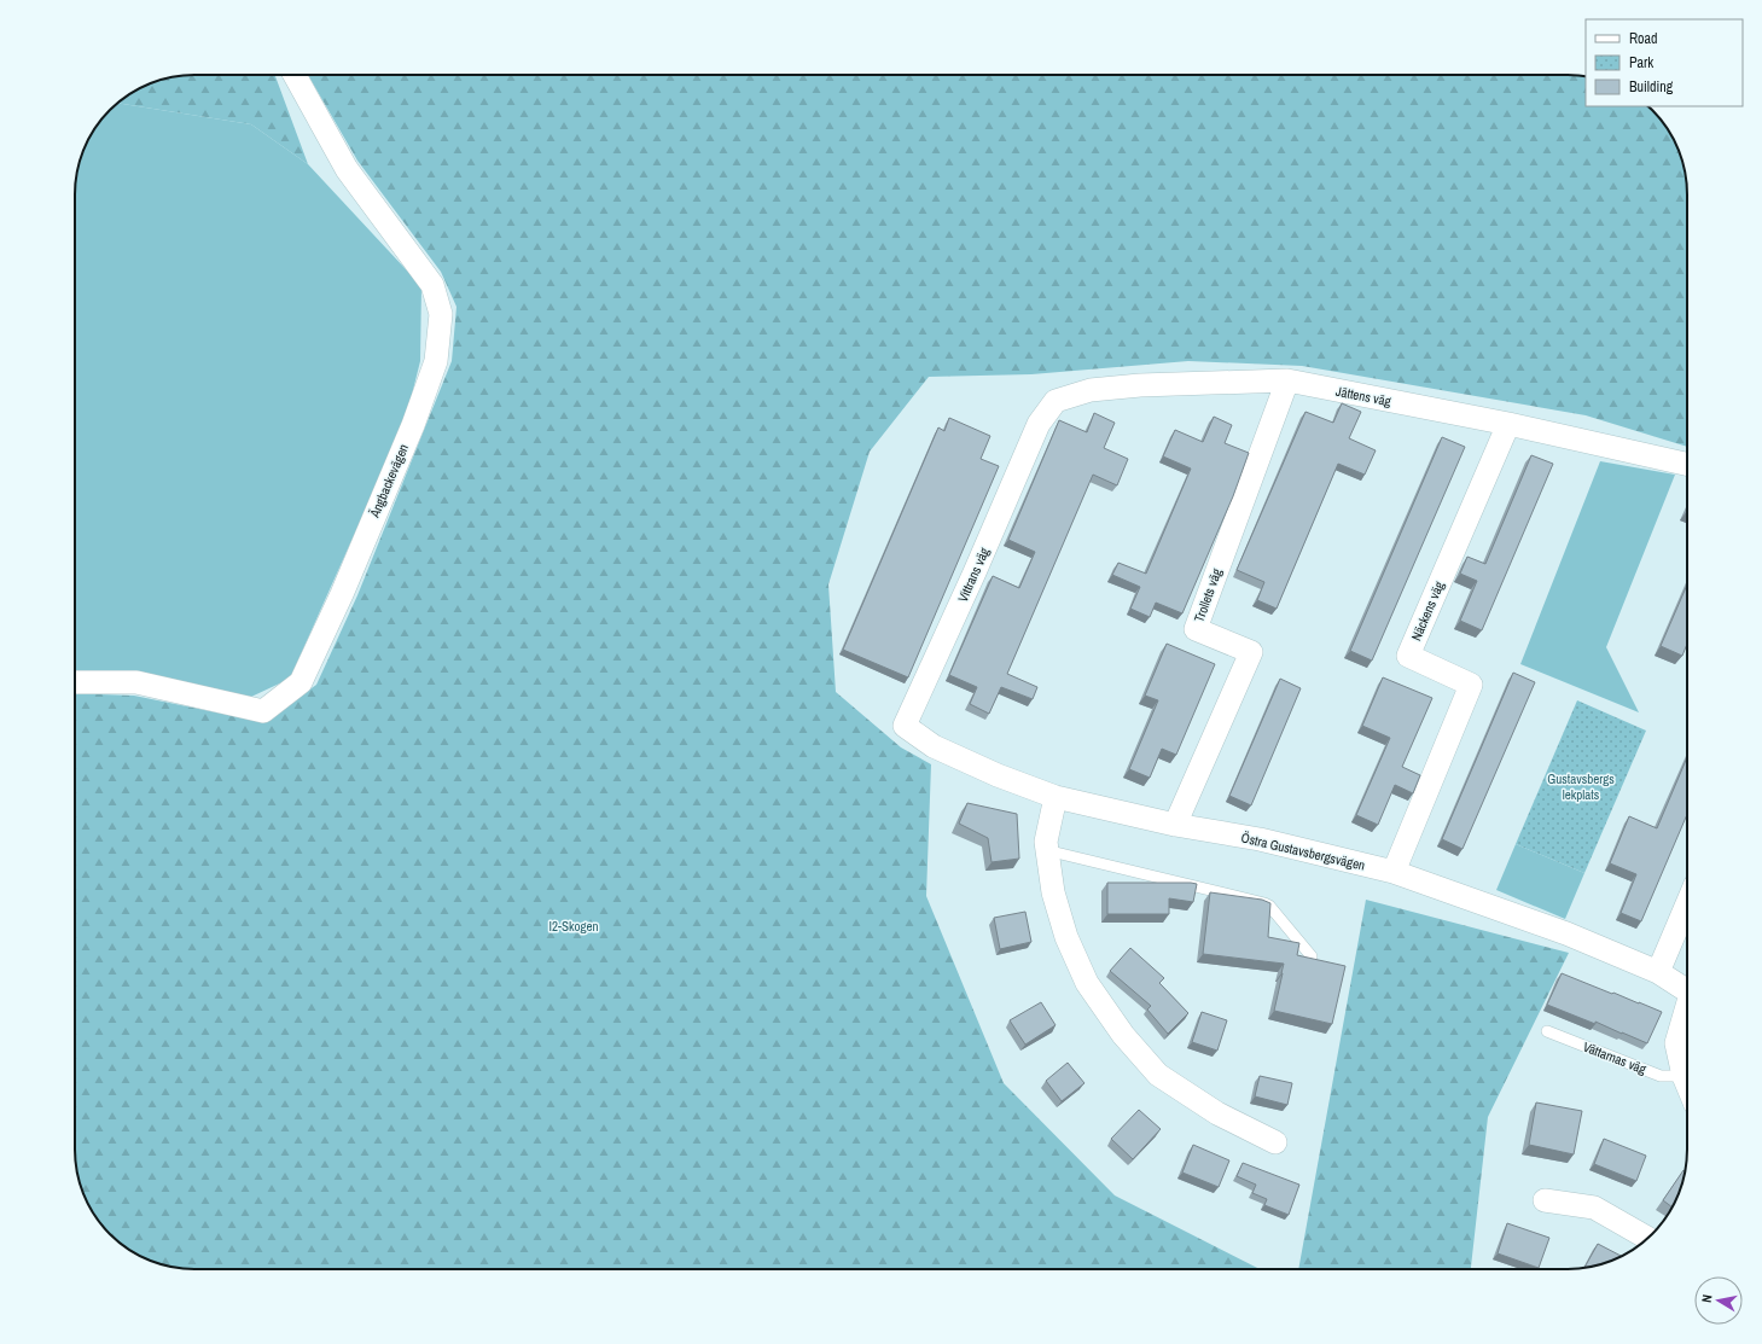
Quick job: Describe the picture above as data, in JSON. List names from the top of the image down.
{
  "streets": {
    "street": [
      "Jättens väg",
      "Ängbackevägen",
      "Vittrans väg",
      "Trollets väg",
      "Näckens väg",
      "Östra Gustavsbergsvägen"
    ],
    "lane": ["Vättarnas väg"]
  },
  "crossings": [
    ["Jättens väg", "Vittrans väg"],
    ["Jättens väg", "Trollets väg"],
    ["Jättens väg", "Näckens väg"],
    ["Vittrans väg", "Östra Gustavsbergsvägen"],
    ["Trollets väg", "Östra Gustavsbergsvägen"],
    ["Näckens väg", "Östra Gustavsbergsvägen"]
  ],
  "parks": ["Gustavsbergs lekplats", "I2-Skogen"],
  "legend": ["Road", "Park", "Building"],
  "north": "left"
}
